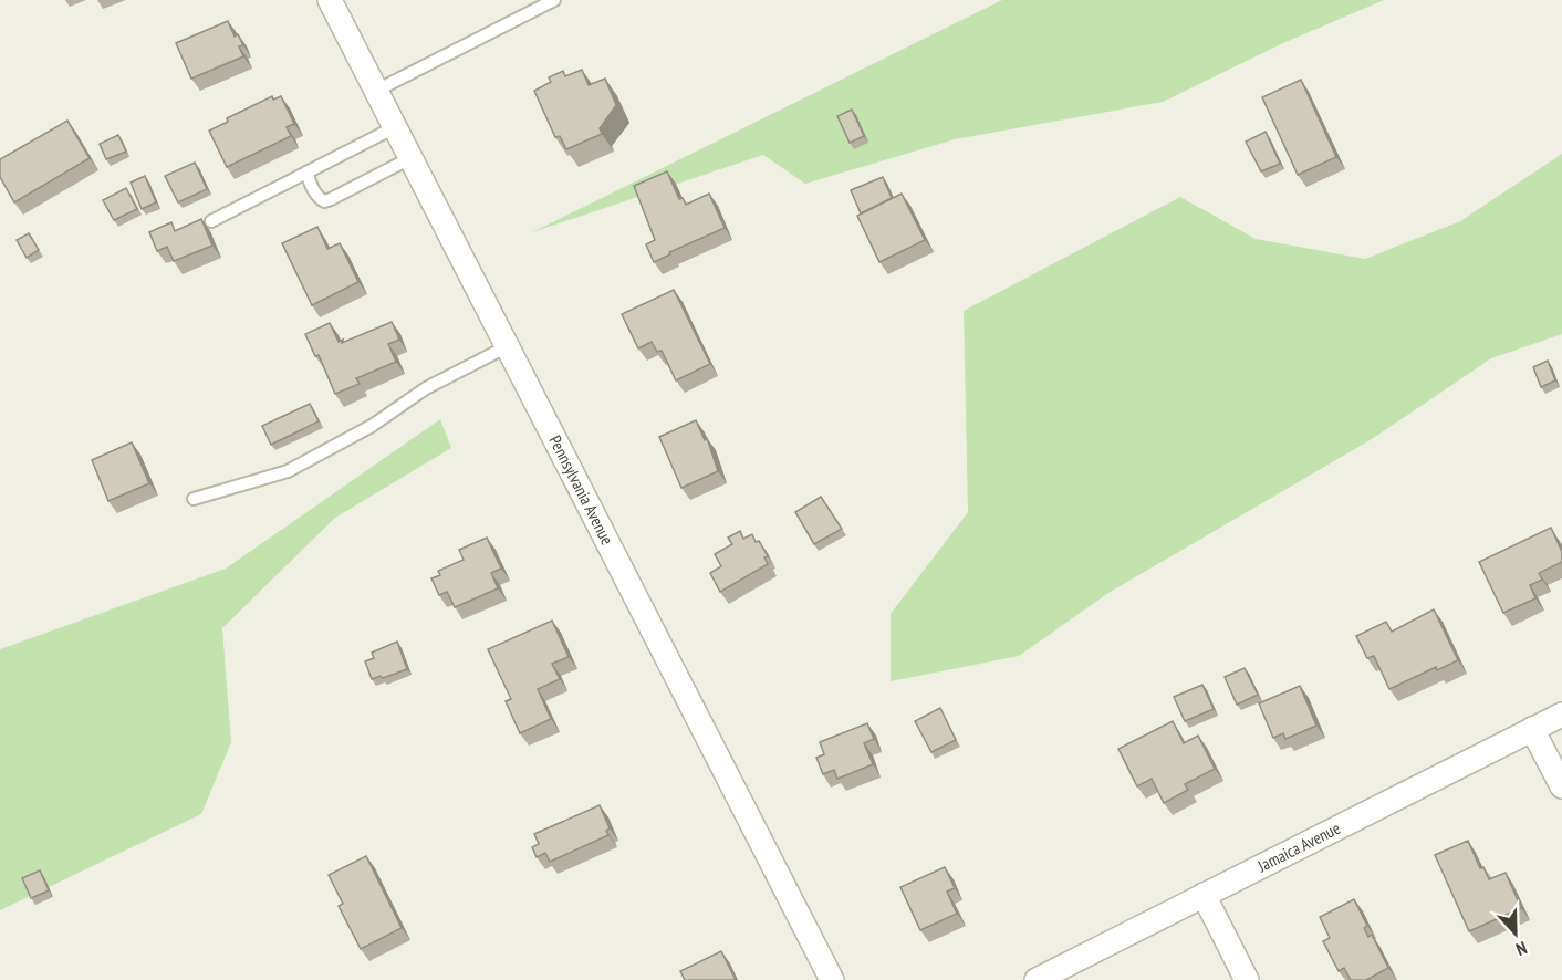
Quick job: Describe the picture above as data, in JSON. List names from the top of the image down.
{
  "streets": {
    "street": ["Pennsylvania Avenue", "Jamaica Avenue"]
  },
  "north": "bottom"
}
